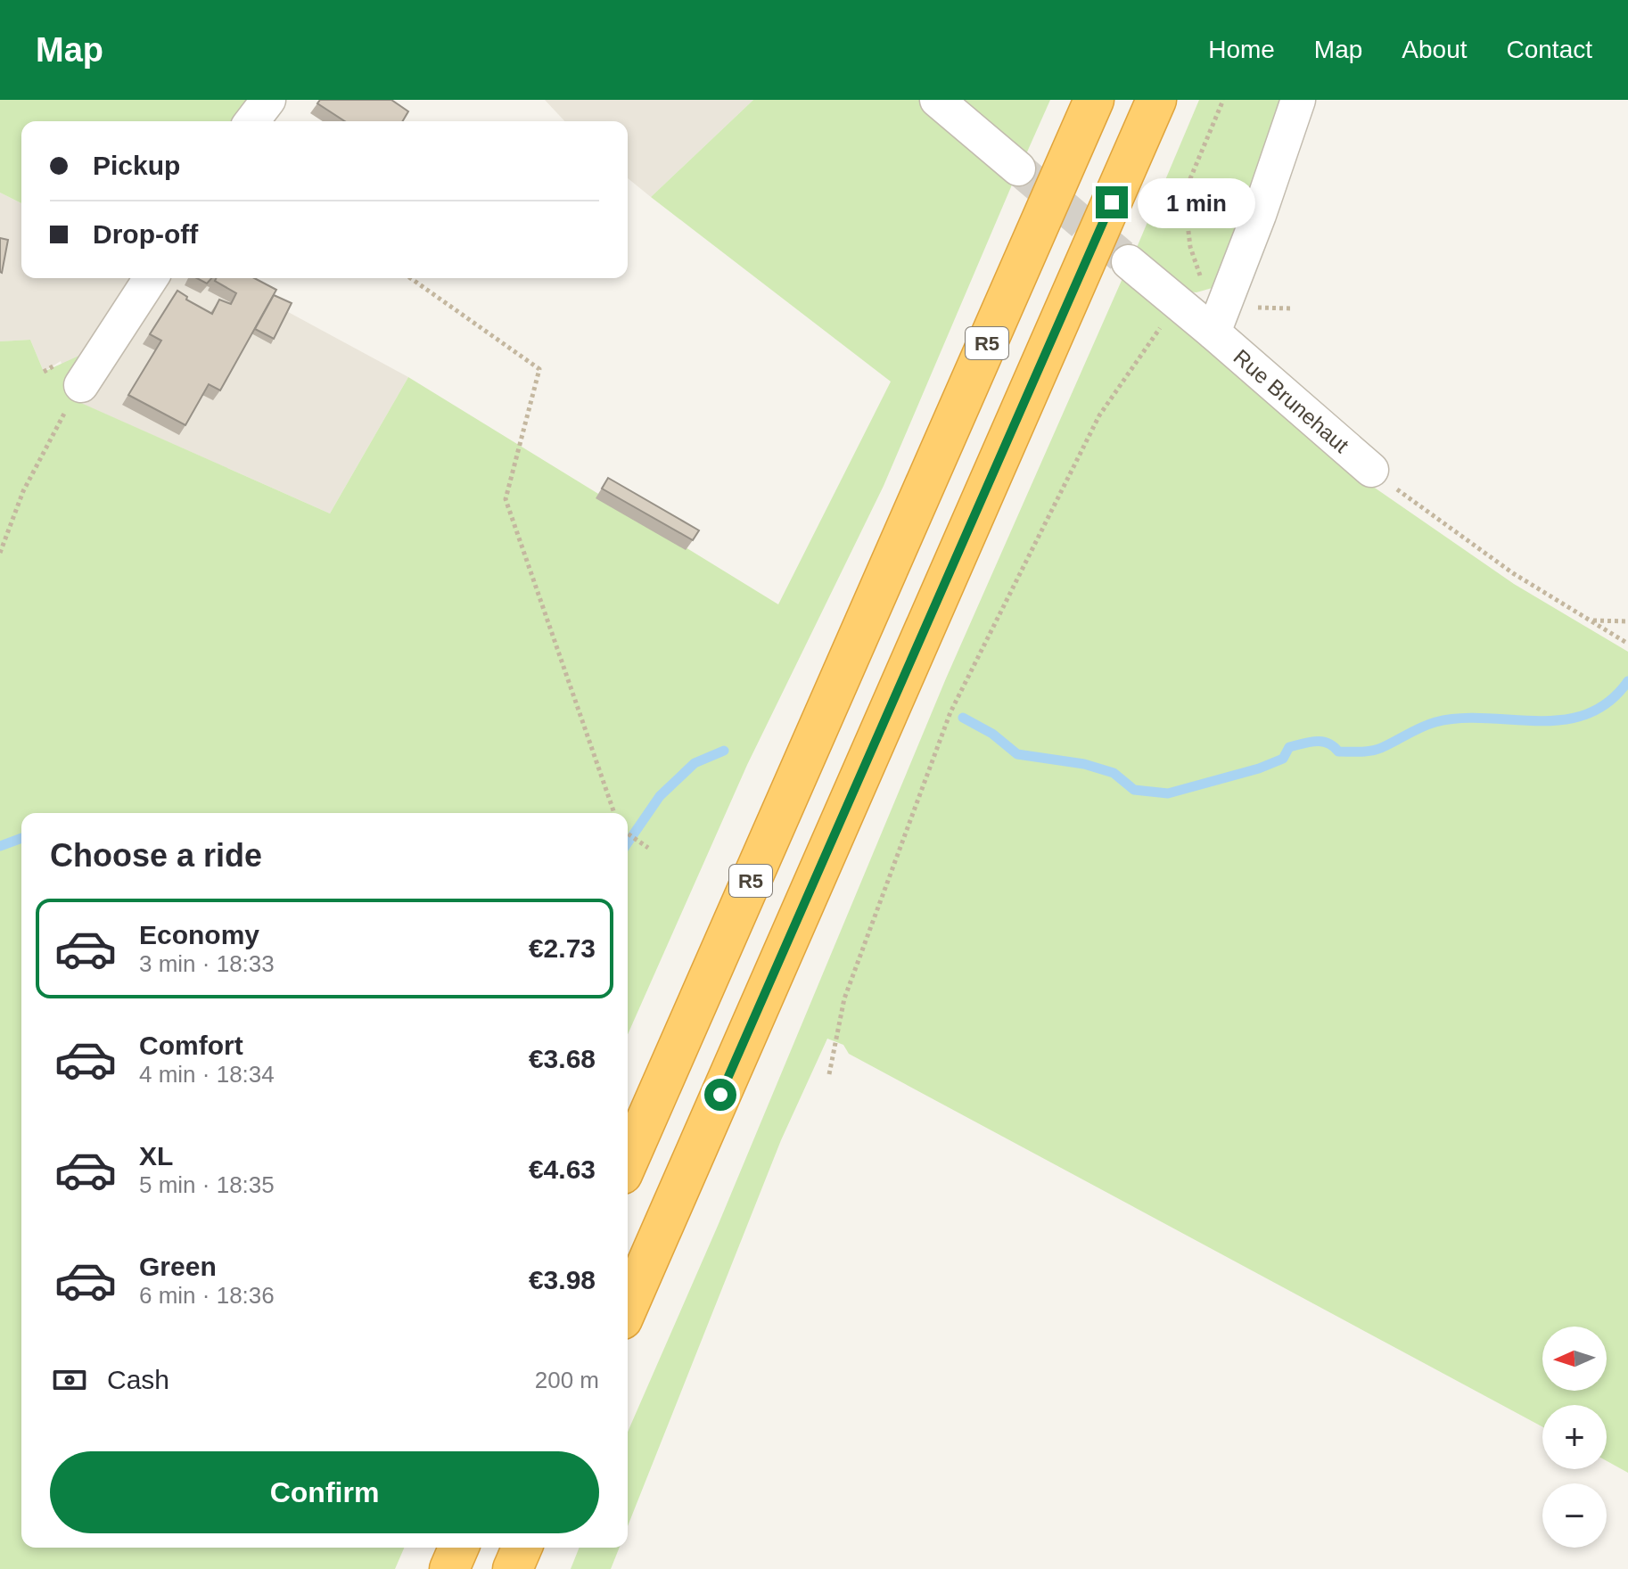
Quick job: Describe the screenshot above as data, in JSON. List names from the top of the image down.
{
  "streets": {
    "highway": ["R5"],
    "street": ["Rue Brunehaut"]
  },
  "north": "left",
  "page": {
    "header": "Map",
    "nav": [
      "Home",
      "Map",
      "About",
      "Contact"
    ],
    "banner": ["Pickup", "Drop-off"],
    "bubble": "1 min",
    "heading": "Choose a ride",
    "list": [
      {
        "name": "Economy",
        "note": "3 min · 18:33",
        "value": "€2.73"
      },
      {
        "name": "Comfort",
        "note": "4 min · 18:34",
        "value": "€3.68"
      },
      {
        "name": "XL",
        "note": "5 min · 18:35",
        "value": "€4.63"
      },
      {
        "name": "Green",
        "note": "6 min · 18:36",
        "value": "€3.98"
      }
    ],
    "map_buttons": ["+", "−"],
    "pay": ["Cash", "200 m"],
    "buttons": "Confirm"
  }
}
